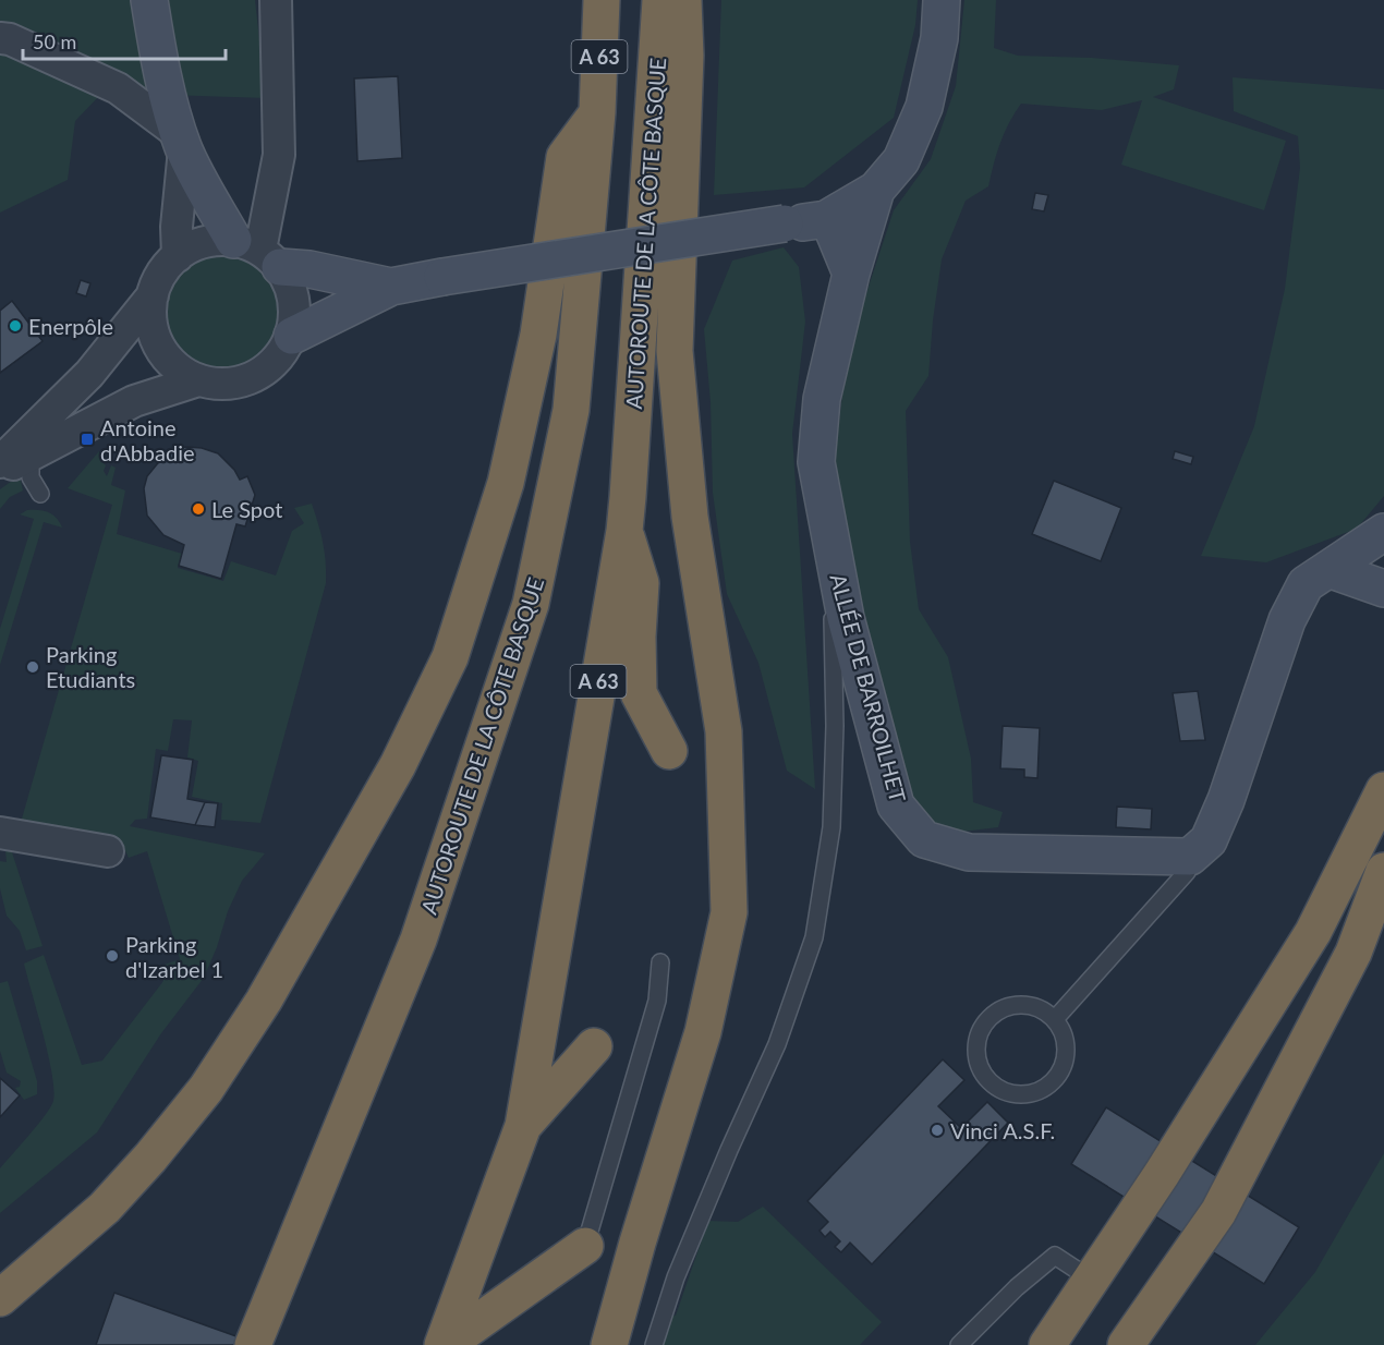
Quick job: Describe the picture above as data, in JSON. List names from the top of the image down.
{
  "streets": {
    "highway": ["A 63", "AUTOROUTE DE LA CÔTE BASQUE"],
    "street": ["ALLÉE DE BARROILHET"]
  },
  "places": {
    "other": [
      "Enerpôle",
      "Le Spot",
      "Parking Etudiants",
      "Parking d'Izarbel 1",
      "Vinci A.S.F."
    ],
    "transit": ["Antoine d'Abbadie"]
  },
  "scale_bar": "50 m"
}
